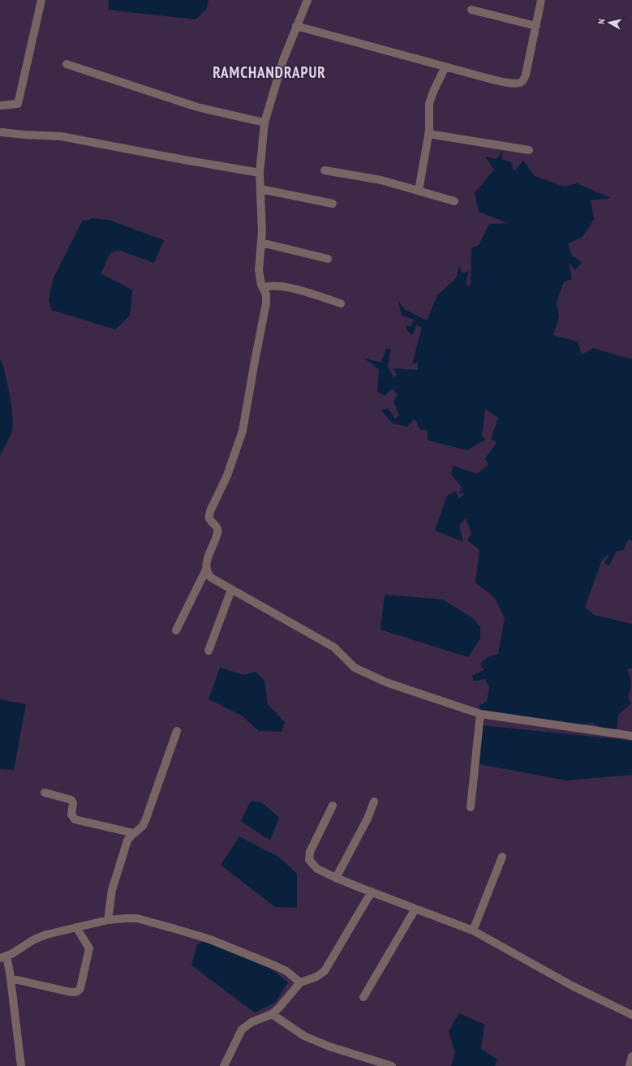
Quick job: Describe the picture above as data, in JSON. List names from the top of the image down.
{
  "districts": ["RAMCHANDRAPUR"],
  "north": "left"
}
